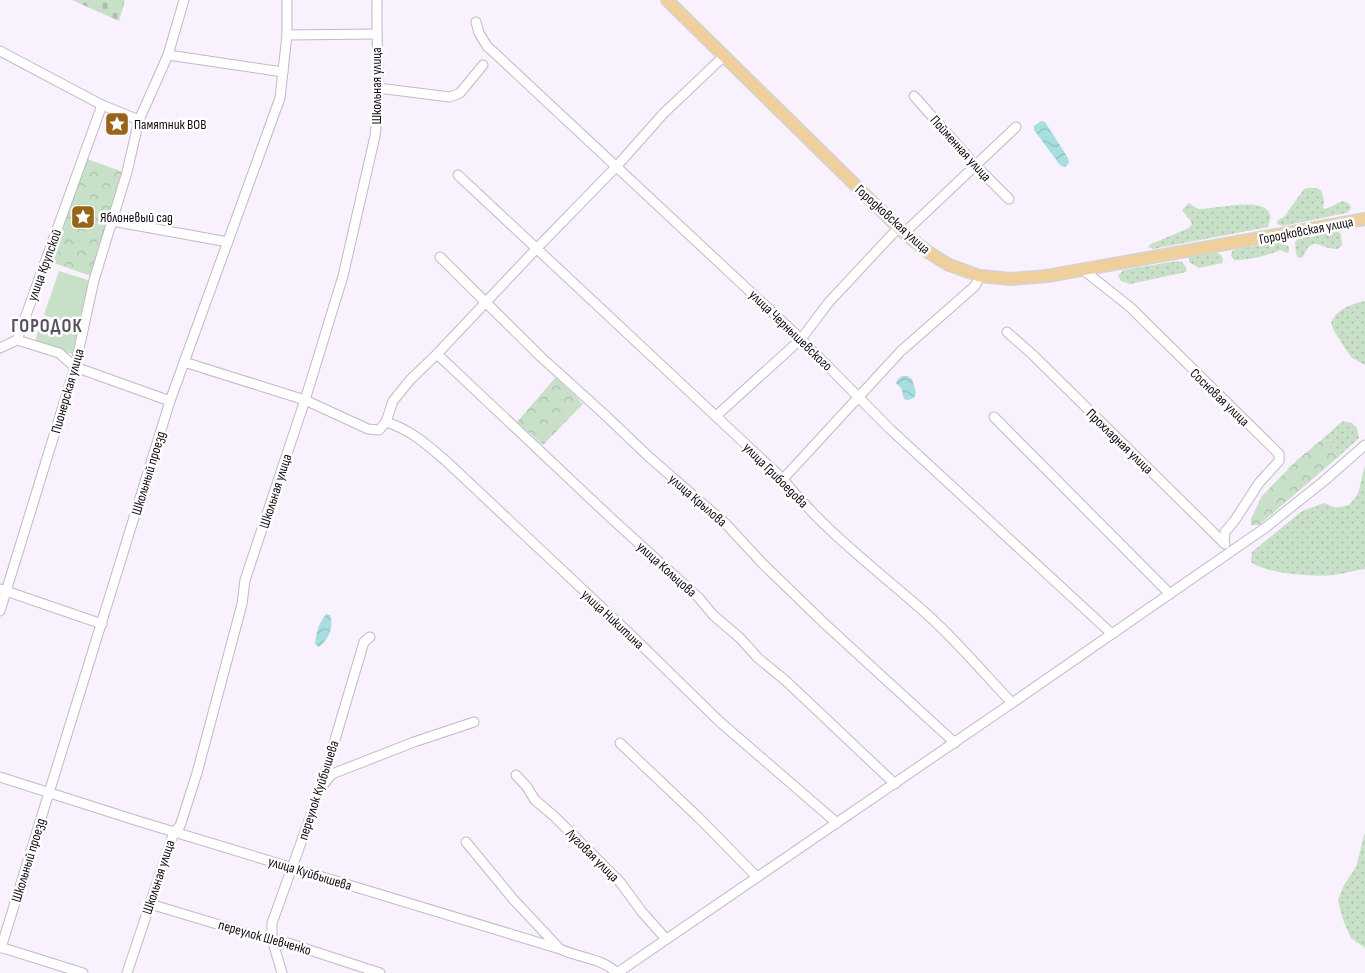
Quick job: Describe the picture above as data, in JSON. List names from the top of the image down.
{
  "streets": {
    "main road": ["Городковская улица"],
    "street": [
      "Школьная улица",
      "Пойменная улица",
      "улица Крупской",
      "улица Чернышевского",
      "Пионерская улица",
      "Сосновая улица",
      "Прохладная улица",
      "Школьный проезд",
      "улица Грибоедова",
      "улица Крылова",
      "улица Кольцова",
      "улица Никитина",
      "переулок Куйбышева",
      "Луговая улица",
      "улица Куйбышева",
      "переулок Шевченко"
    ]
  },
  "crossings": [
    ["Школьная улица", "улица Куйбышева"],
    ["Школьная улица", "переулок Шевченко"],
    ["Городковская улица", "Сосновая улица"],
    ["Сосновая улица", "Прохладная улица"],
    ["Школьный проезд", "улица Куйбышева"],
    ["переулок Куйбышева", "улица Куйбышева"],
    ["переулок Куйбышева", "переулок Шевченко"]
  ],
  "districts": ["ГОРОДОК"],
  "places": {
    "place": ["Памятник ВОВ", "Яблоневый сад"]
  }
}
